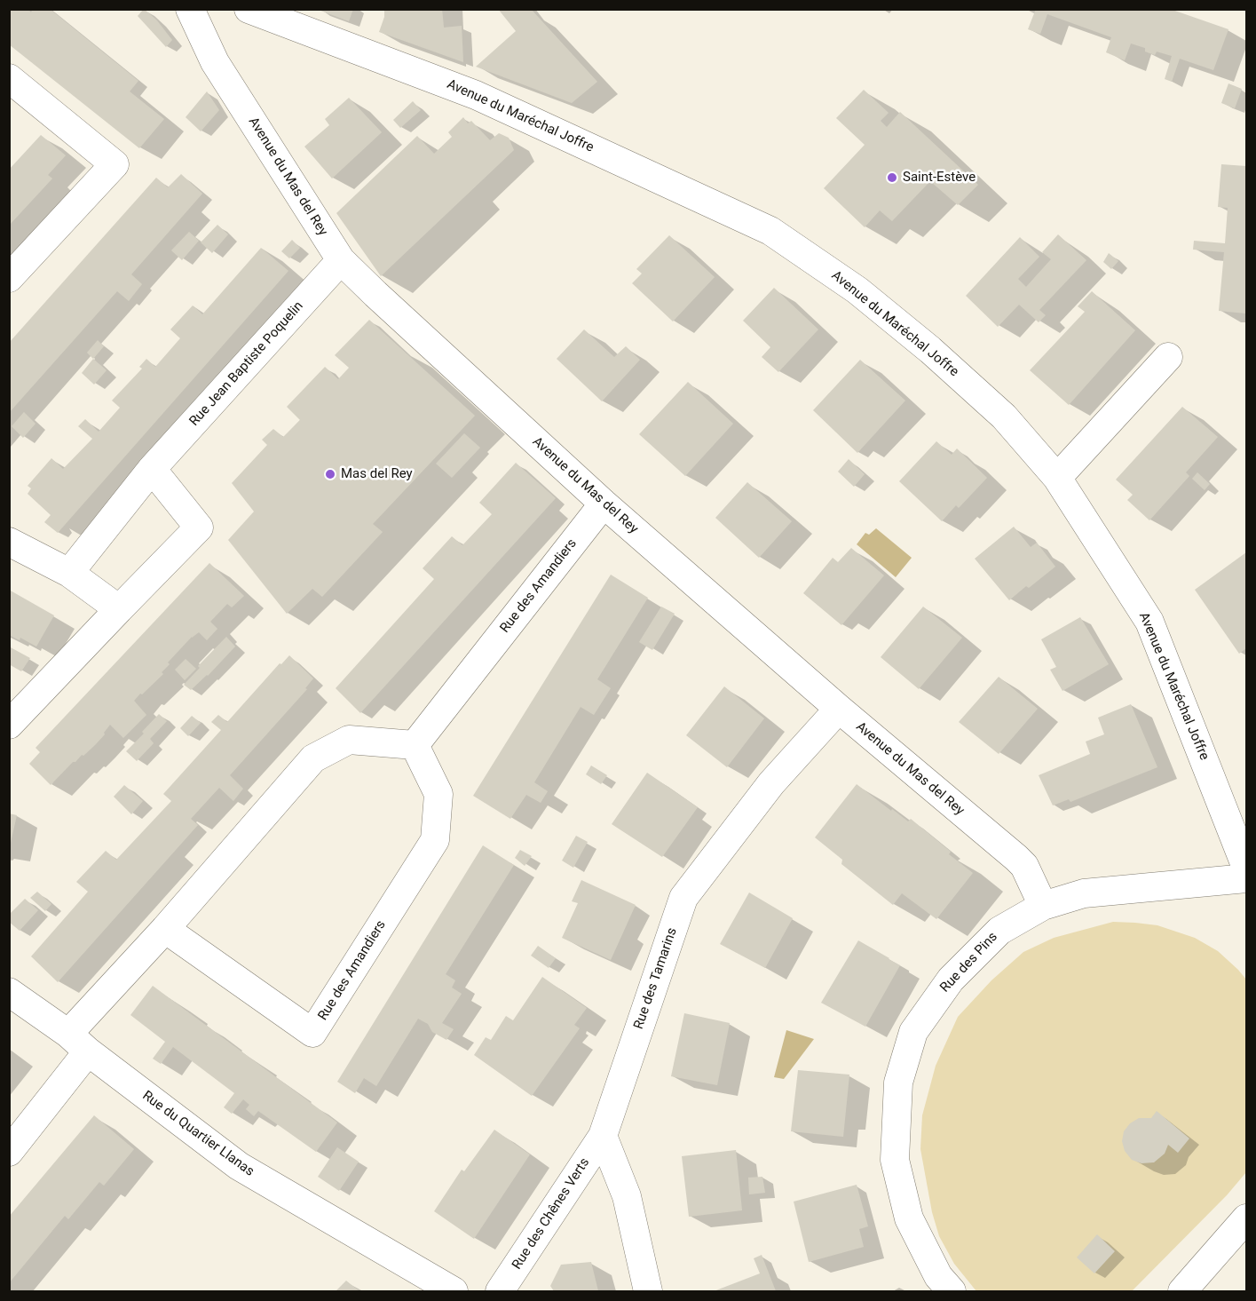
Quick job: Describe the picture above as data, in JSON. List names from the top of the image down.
{
  "streets": {
    "street": [
      "Avenue du Maréchal Joffre",
      "Avenue du Mas del Rey",
      "Rue Jean Baptiste Poquelin",
      "Rue des Amandiers",
      "Rue des Pins",
      "Rue des Tamarins",
      "Rue du Quartier Llanas",
      "Rue des Chênes Verts"
    ]
  },
  "crossings": [
    ["Avenue du Mas del Rey", "Rue Jean Baptiste Poquelin"],
    ["Avenue du Mas del Rey", "Rue des Amandiers"],
    ["Avenue du Mas del Rey", "Rue des Pins"],
    ["Avenue du Mas del Rey", "Rue des Tamarins"],
    ["Rue des Tamarins", "Rue des Chênes Verts"]
  ],
  "places": ["Saint-Estève", "Mas del Rey"]
}
